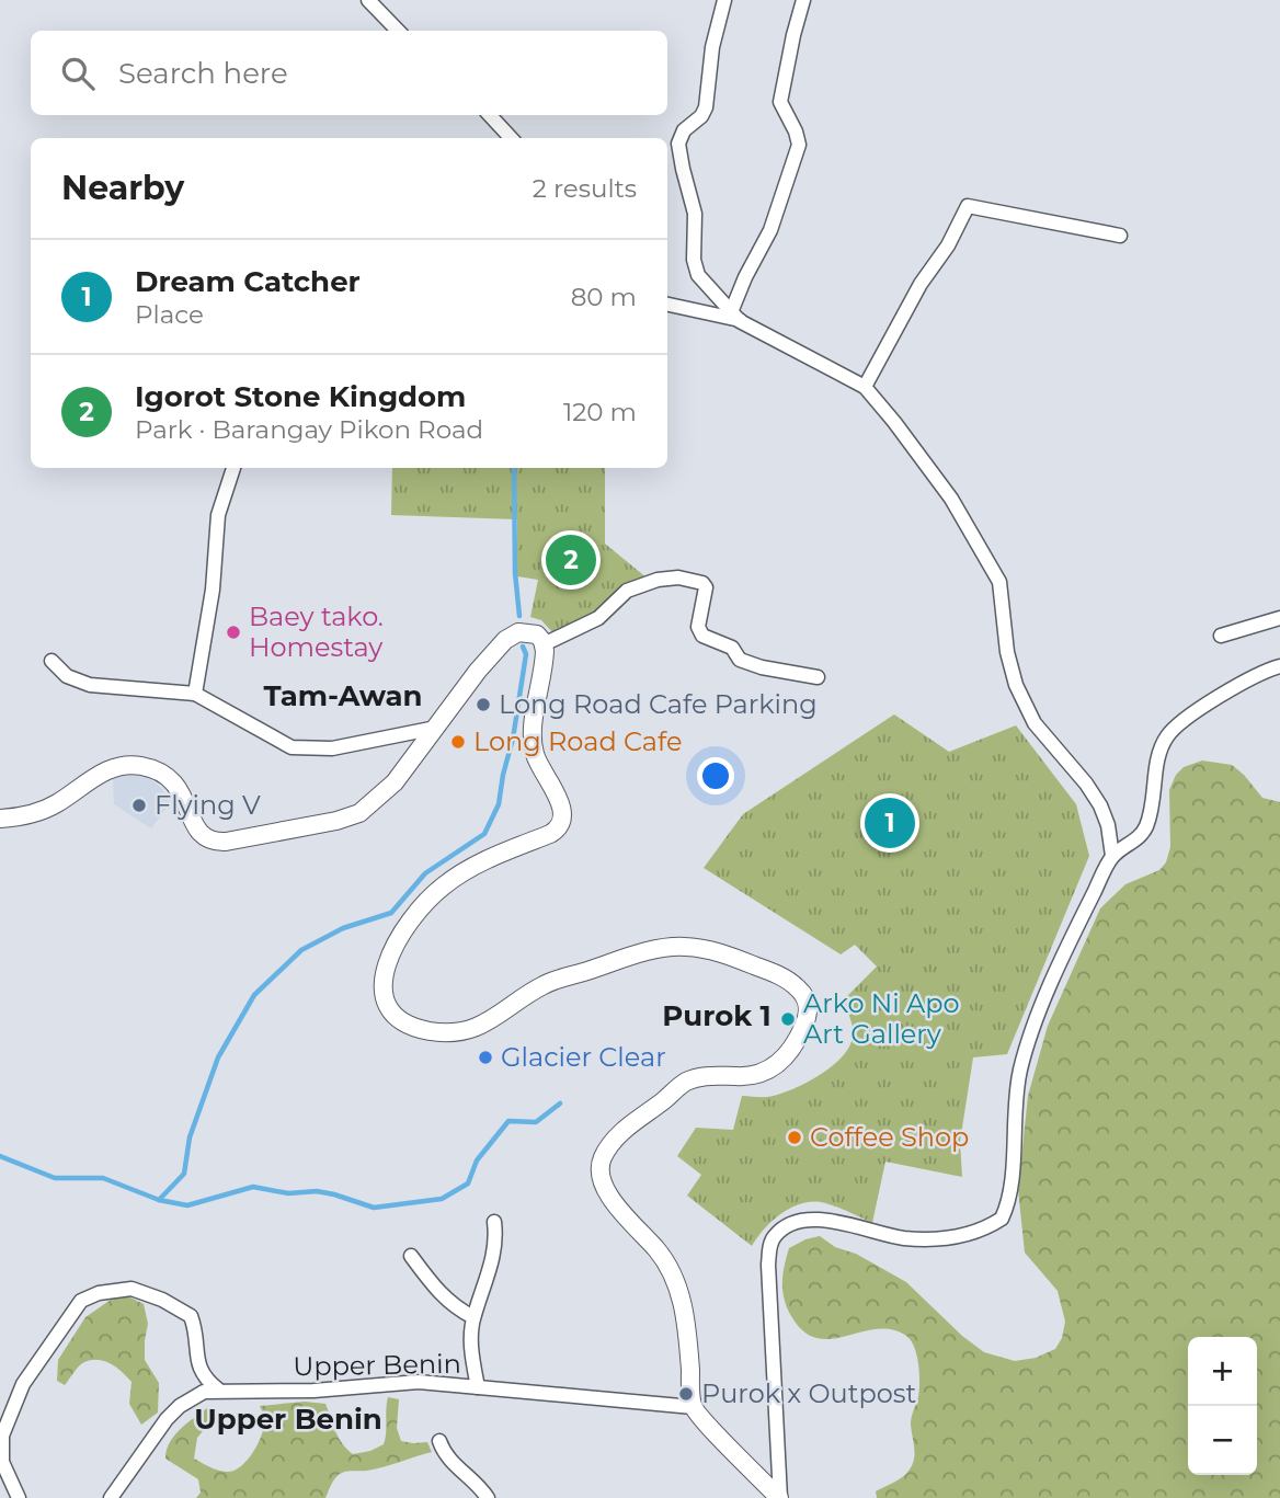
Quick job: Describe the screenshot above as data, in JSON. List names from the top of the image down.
{
  "streets": {
    "street": ["Upper Benin"]
  },
  "districts": ["Tam-Awan", "Purok 1", "Upper Benin"],
  "places": [
    "Baey tako. Homestay",
    "Long Road Cafe Parking",
    "Long Road Cafe",
    "Flying V",
    "Arko Ni Apo Art Gallery",
    "Glacier Clear",
    "Coffee Shop",
    "Purok x Outpost"
  ],
  "page": {
    "search": "Search here",
    "heading": ["Nearby", "2 results"],
    "list": [
      {
        "mark": "1",
        "name": "Dream Catcher",
        "note": "Place",
        "value": "80 m"
      },
      {
        "mark": "2",
        "name": "Igorot Stone Kingdom",
        "note": "Park · Barangay Pikon Road",
        "value": "120 m"
      }
    ],
    "pins": ["2", "1"],
    "map_buttons": ["+", "−"]
  }
}
